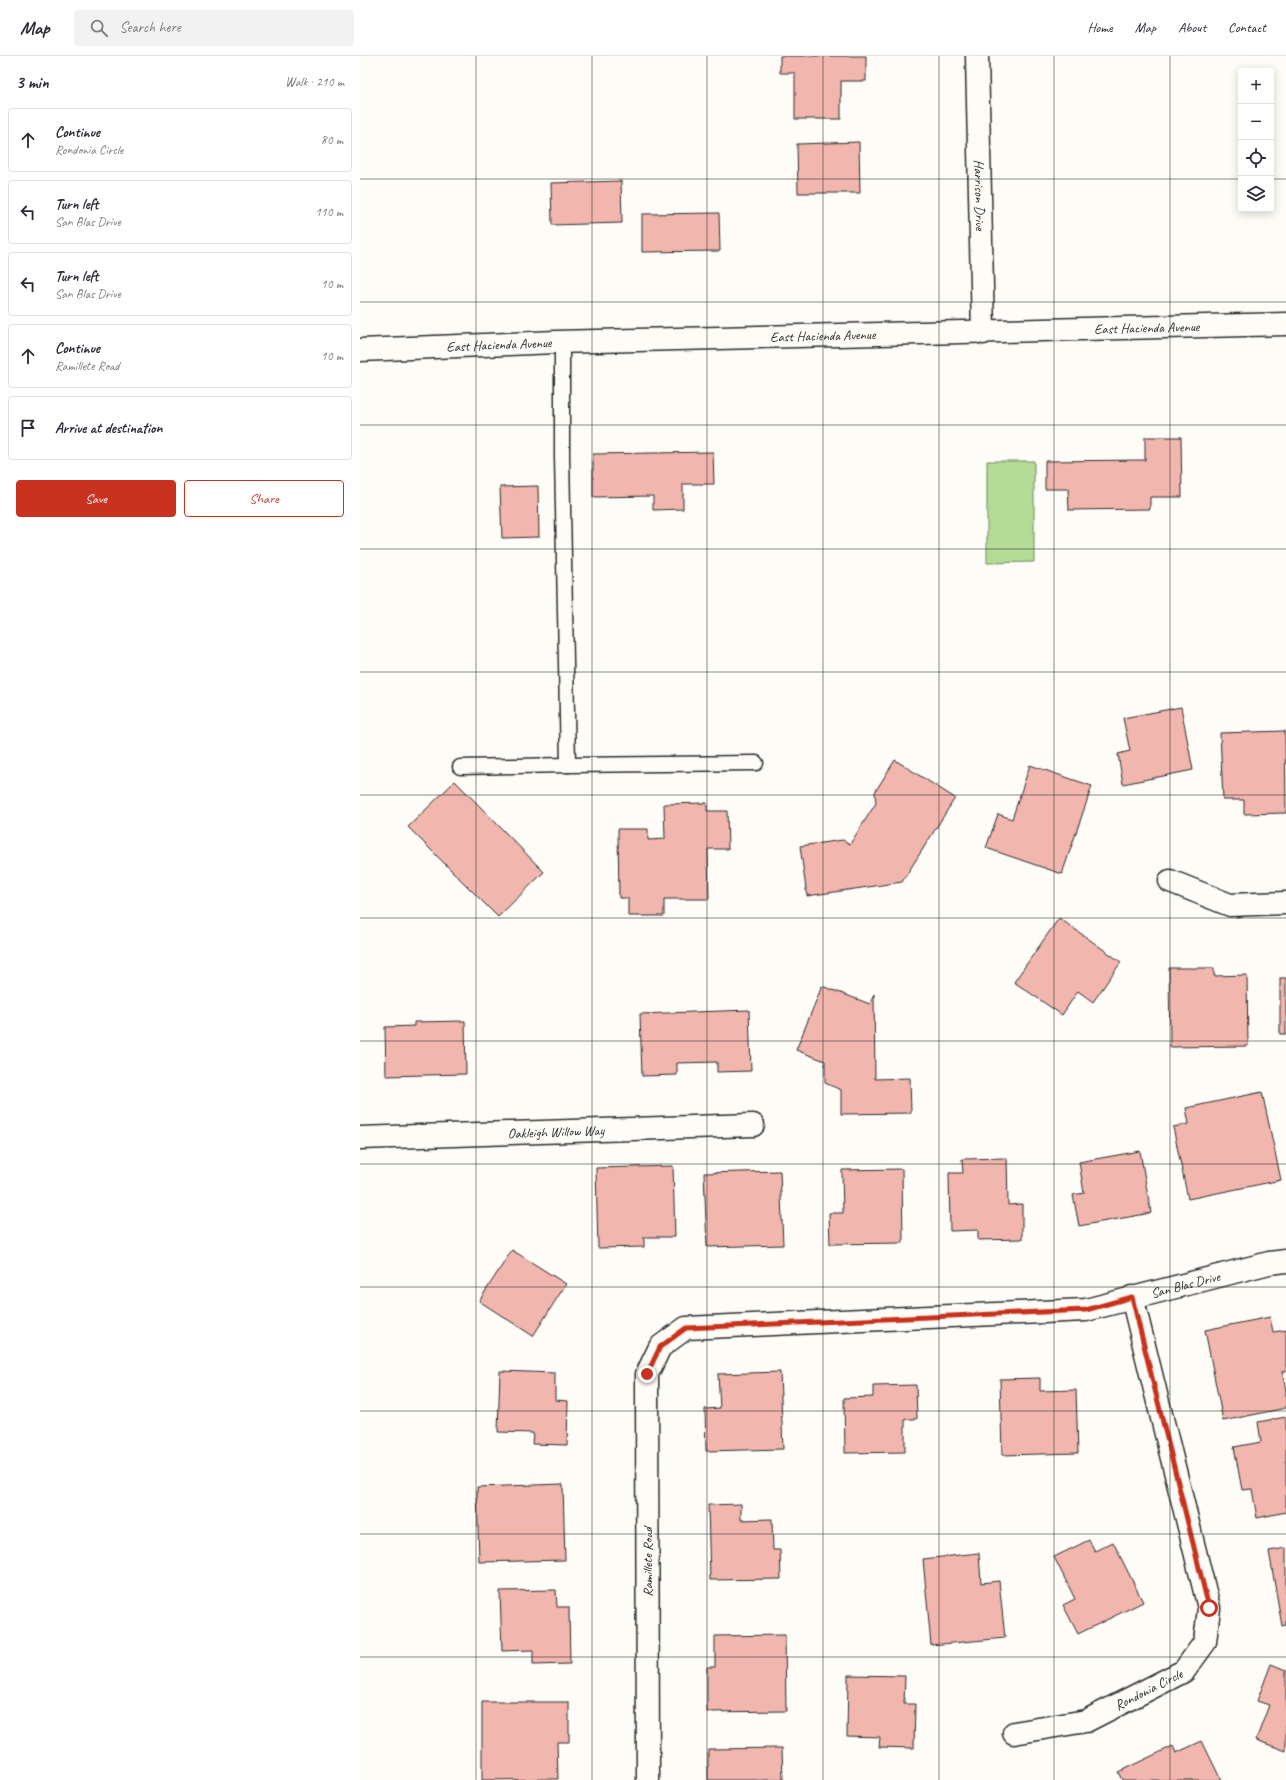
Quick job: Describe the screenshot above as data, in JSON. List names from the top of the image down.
{
  "streets": {
    "street": [
      "Harrison Drive",
      "East Hacienda Avenue",
      "Oakleigh Willow Way",
      "San Blas Drive",
      "Ramillete Road",
      "Rondonia Circle"
    ]
  },
  "crossings": [
    ["Harrison Drive", "East Hacienda Avenue"],
    ["San Blas Drive", "Ramillete Road"],
    ["San Blas Drive", "Rondonia Circle"]
  ],
  "page": {
    "header": "Map",
    "search": "Search here",
    "nav": [
      "Home",
      "Map",
      "About",
      "Contact"
    ],
    "heading": ["3 min", "Walk · 210 m"],
    "map_buttons": ["+", "−"],
    "list": [
      ["Continue", "Rondonia Circle", "80 m"],
      ["Turn left", "San Blas Drive", "110 m"],
      ["Turn left", "San Blas Drive", "10 m"],
      ["Continue", "Ramillete Road", "10 m"],
      "Arrive at destination"
    ],
    "buttons": ["Save", "Share"]
  }
}
